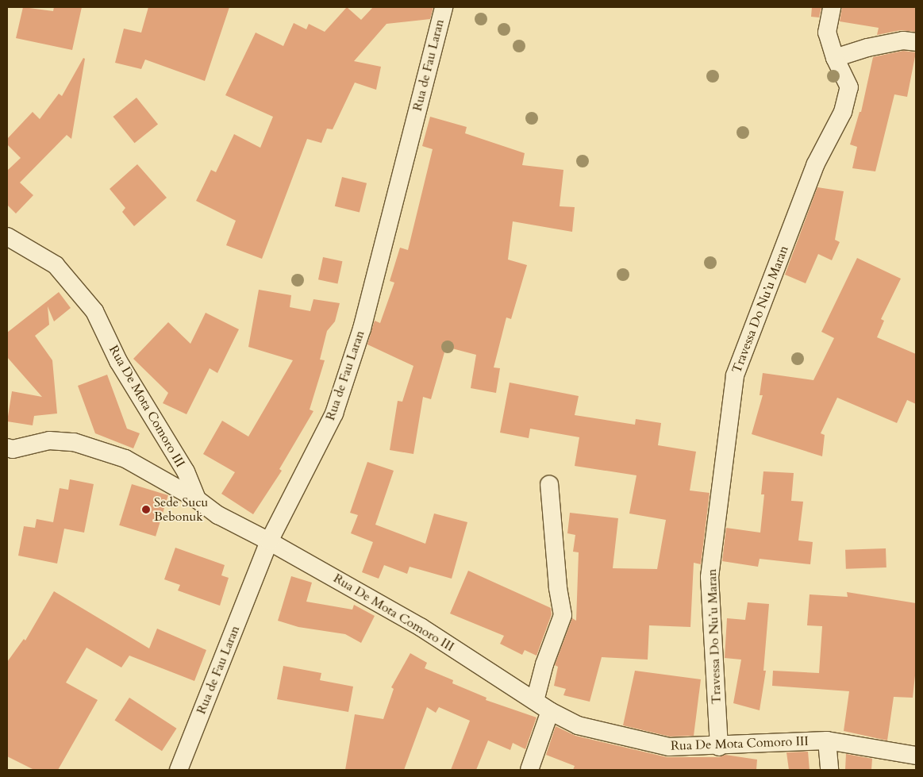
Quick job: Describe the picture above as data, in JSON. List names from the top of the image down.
{
  "streets": {
    "street": ["Rua de Fau Laran", "Travessa Do Nu’u Maran", "Rua De Mota Comoro III"]
  },
  "crossings": [
    ["Rua de Fau Laran", "Rua De Mota Comoro III"],
    ["Travessa Do Nu’u Maran", "Rua De Mota Comoro III"]
  ],
  "places": ["Sede Sucu Bebonuk"]
}
